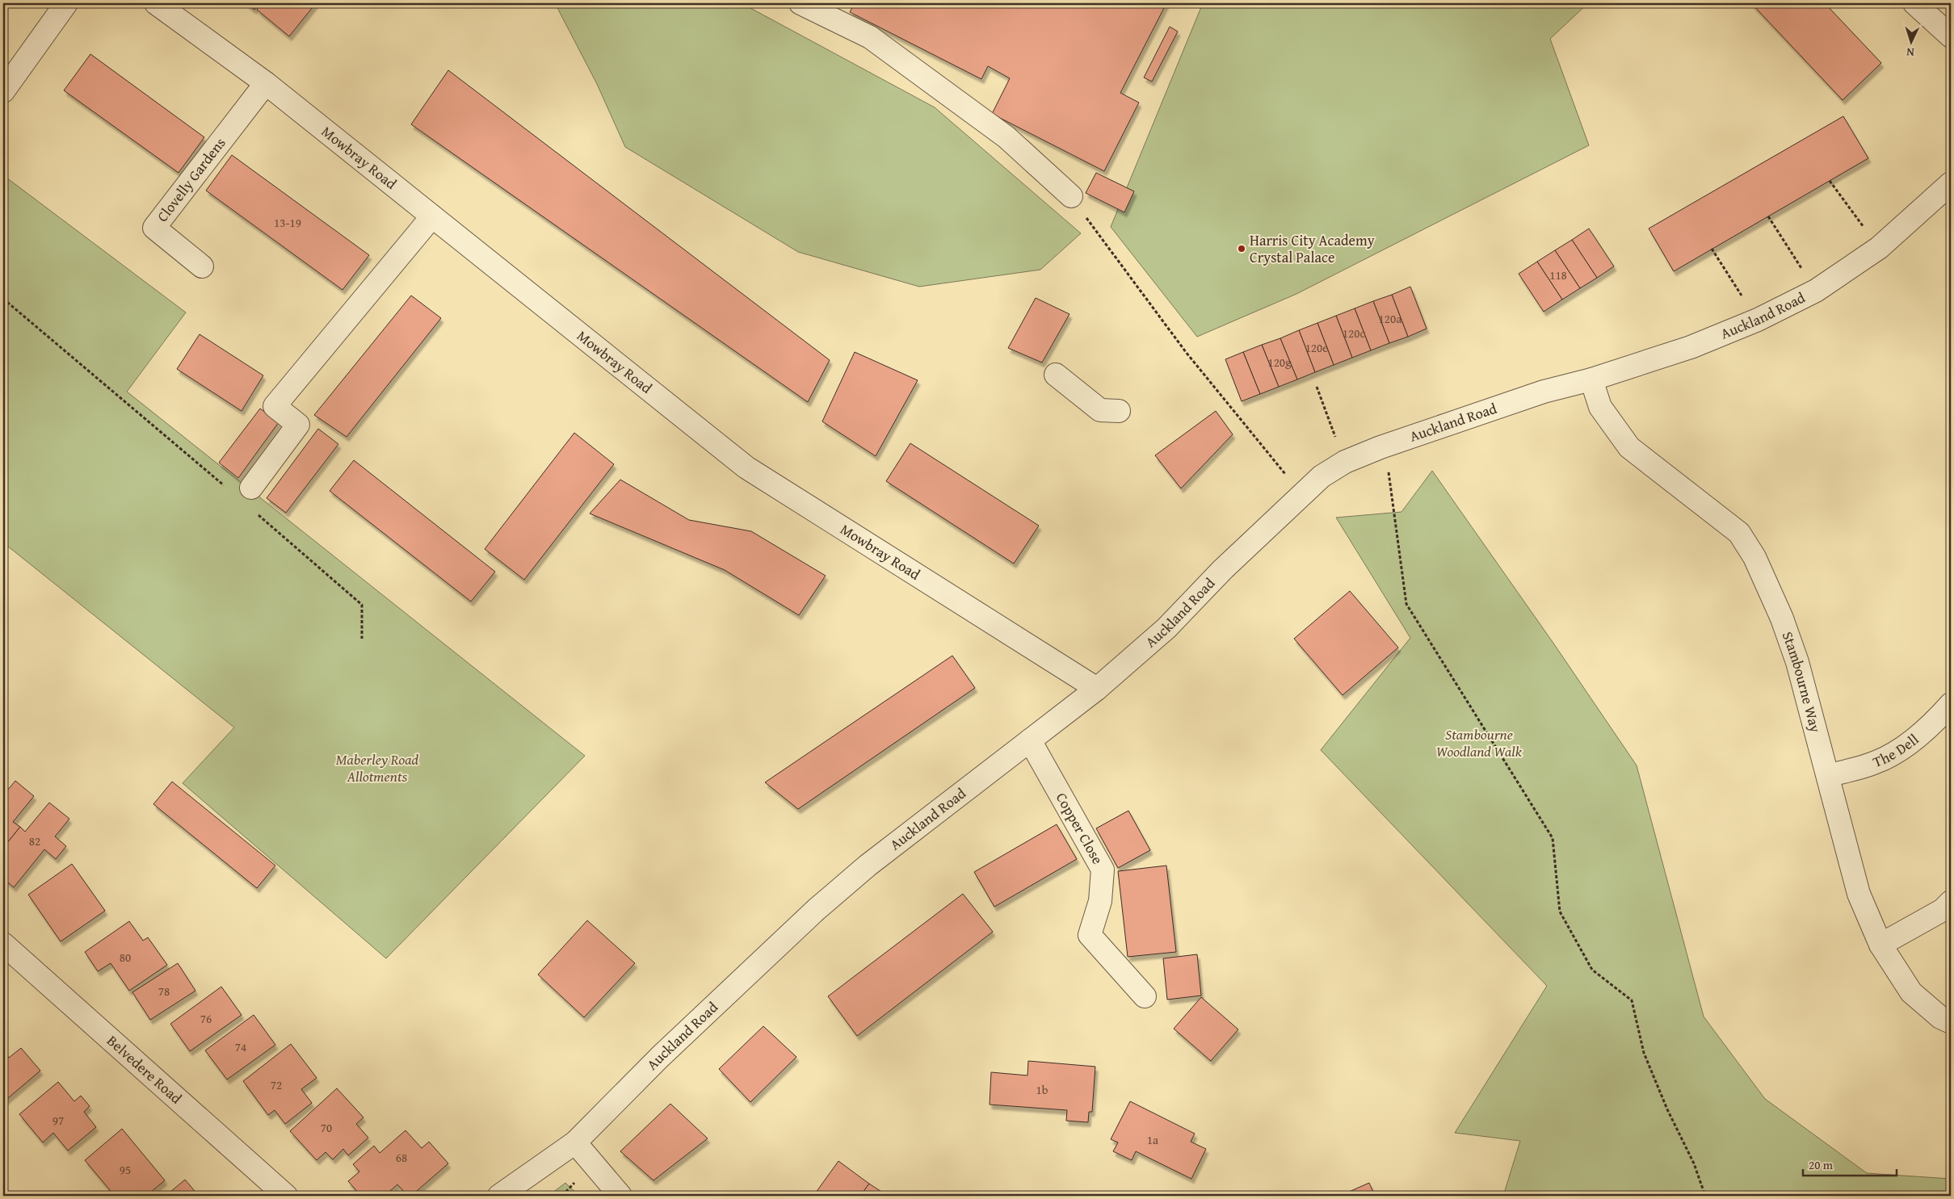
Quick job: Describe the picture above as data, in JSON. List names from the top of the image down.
{
  "streets": {
    "street": [
      "Mowbray Road",
      "Clovelly Gardens",
      "Auckland Road",
      "Stambourne Way",
      "The Dell",
      "Copper Close",
      "Belvedere Road"
    ]
  },
  "crossings": [
    ["Mowbray Road", "Clovelly Gardens"],
    ["Mowbray Road", "Auckland Road"],
    ["Auckland Road", "Stambourne Way"],
    ["Auckland Road", "Copper Close"],
    ["Stambourne Way", "The Dell"]
  ],
  "parks": ["Stambourne Woodland Walk", "Maberley Road Allotments"],
  "places": ["Harris City Academy Crystal Palace"],
  "house_numbers": [
    "13-19",
    "118",
    "120a",
    "120c",
    "120e",
    "120g",
    "82",
    "80",
    "78",
    "76",
    "74",
    "72",
    "1b",
    "97",
    "70",
    "1a",
    "68",
    "95"
  ],
  "scale_bar": "20 m",
  "north": "bottom"
}
